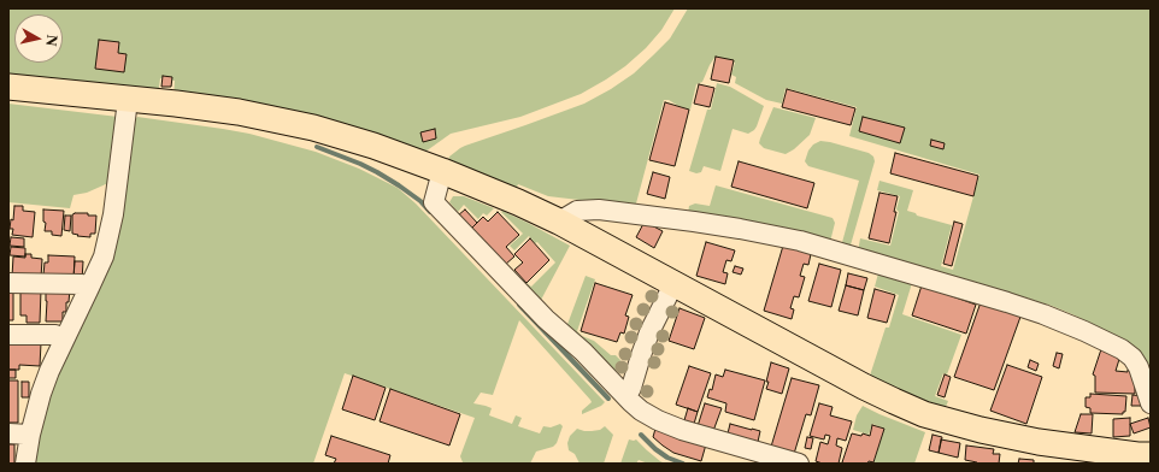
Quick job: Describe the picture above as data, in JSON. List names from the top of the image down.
{
  "north": "right"
}
